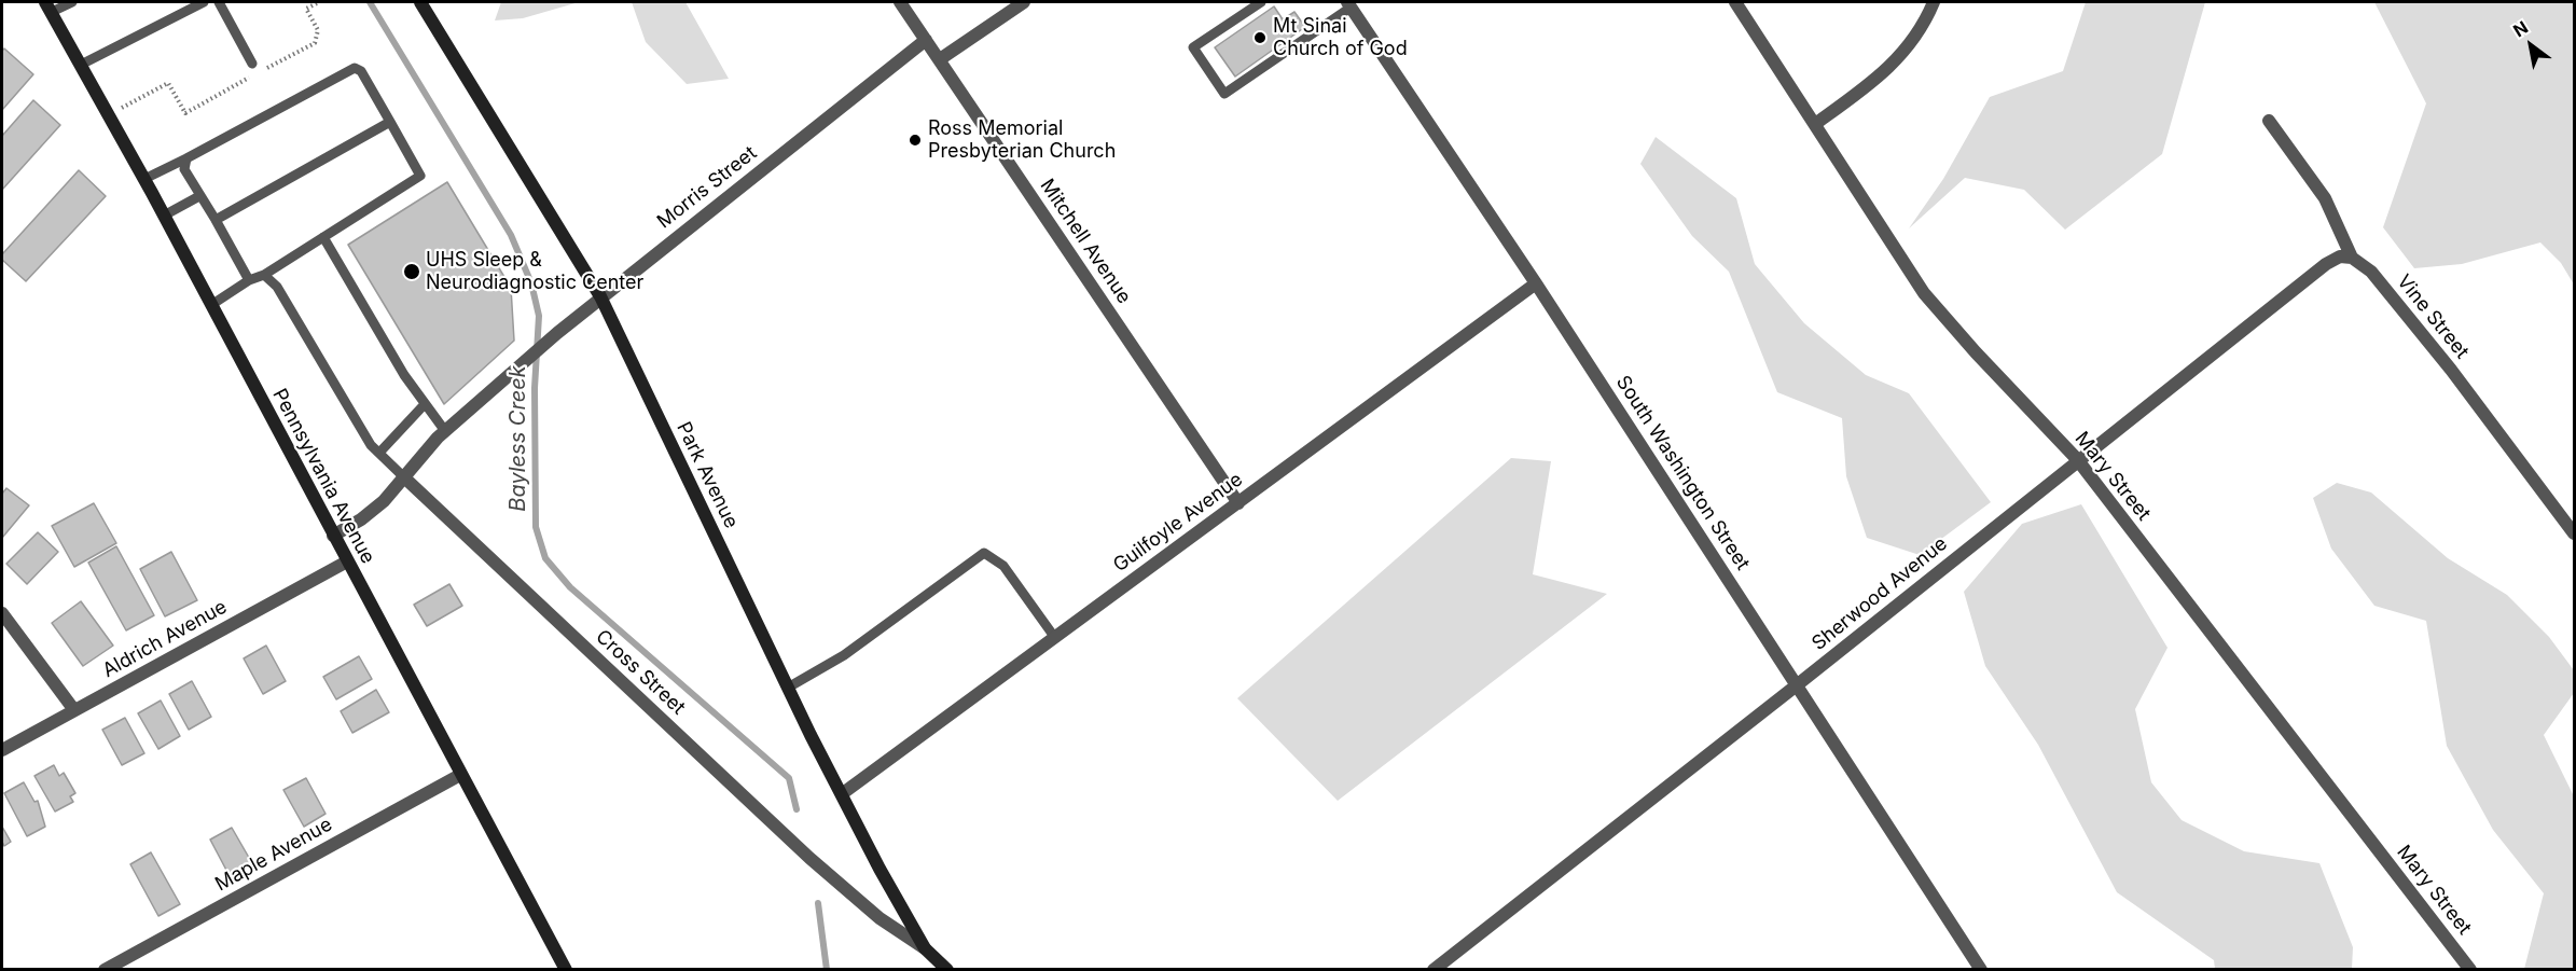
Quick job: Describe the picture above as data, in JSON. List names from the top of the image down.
{
  "streets": {
    "street": [
      "Morris Street",
      "Mitchell Avenue",
      "Vine Street",
      "South Washington Street",
      "Park Avenue",
      "Pennsylvania Avenue",
      "Mary Street",
      "Guilfoyle Avenue",
      "Sherwood Avenue",
      "Aldrich Avenue",
      "Cross Street",
      "Maple Avenue"
    ]
  },
  "crossings": [
    ["Morris Street", "Mitchell Avenue"],
    ["Morris Street", "Park Avenue"],
    ["Morris Street", "Cross Street"],
    ["Mitchell Avenue", "Guilfoyle Avenue"],
    ["Vine Street", "Sherwood Avenue"],
    ["South Washington Street", "Guilfoyle Avenue"],
    ["South Washington Street", "Sherwood Avenue"],
    ["Park Avenue", "Guilfoyle Avenue"],
    ["Park Avenue", "Cross Street"],
    ["Pennsylvania Avenue", "Aldrich Avenue"],
    ["Pennsylvania Avenue", "Maple Avenue"],
    ["Mary Street", "Sherwood Avenue"]
  ],
  "water": ["Bayless Creek"],
  "places": ["Mt Sinai Church of God", "Ross Memorial Presbyterian Church", "UHS Sleep & Neurodiagnostic Center"],
  "north": "top left"
}
